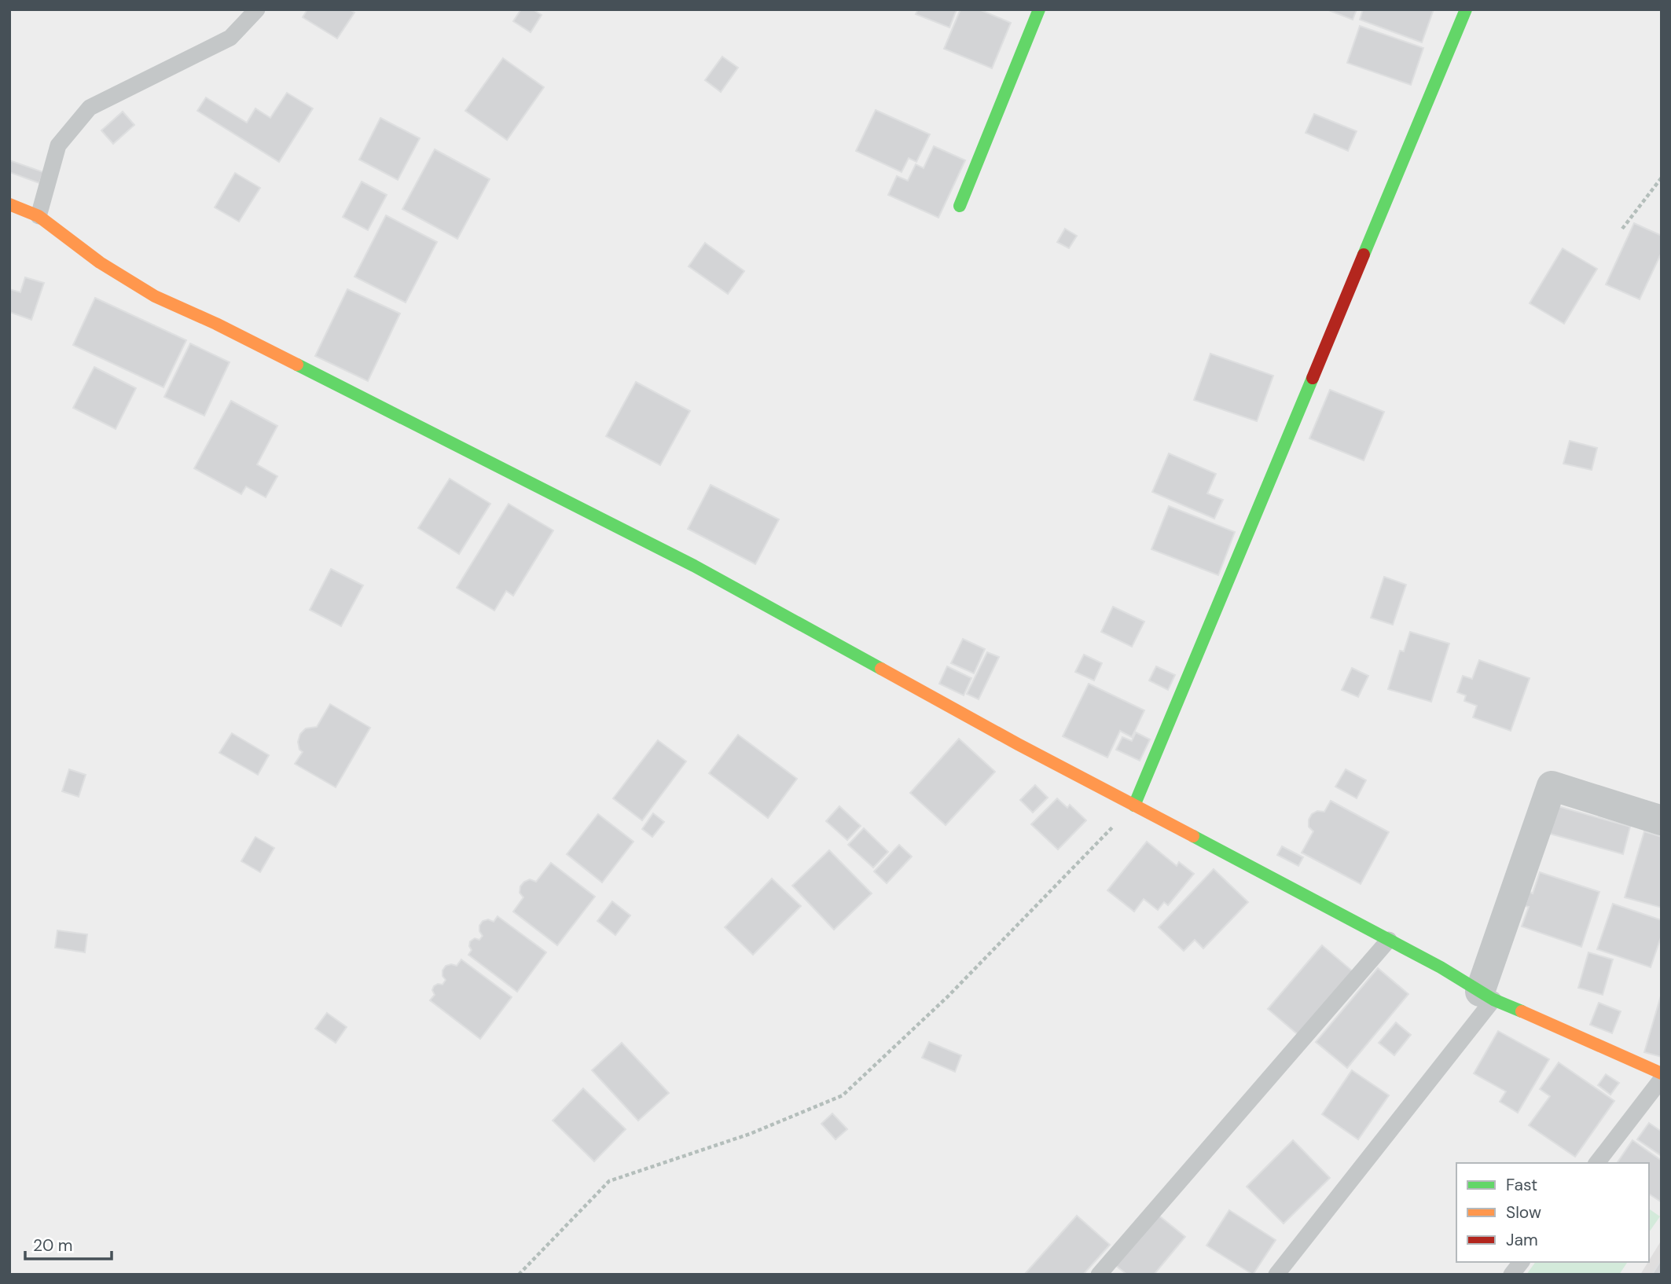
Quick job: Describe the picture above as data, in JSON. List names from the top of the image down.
{
  "legend": ["Fast", "Slow", "Jam"],
  "scale_bar": "20 m"
}
